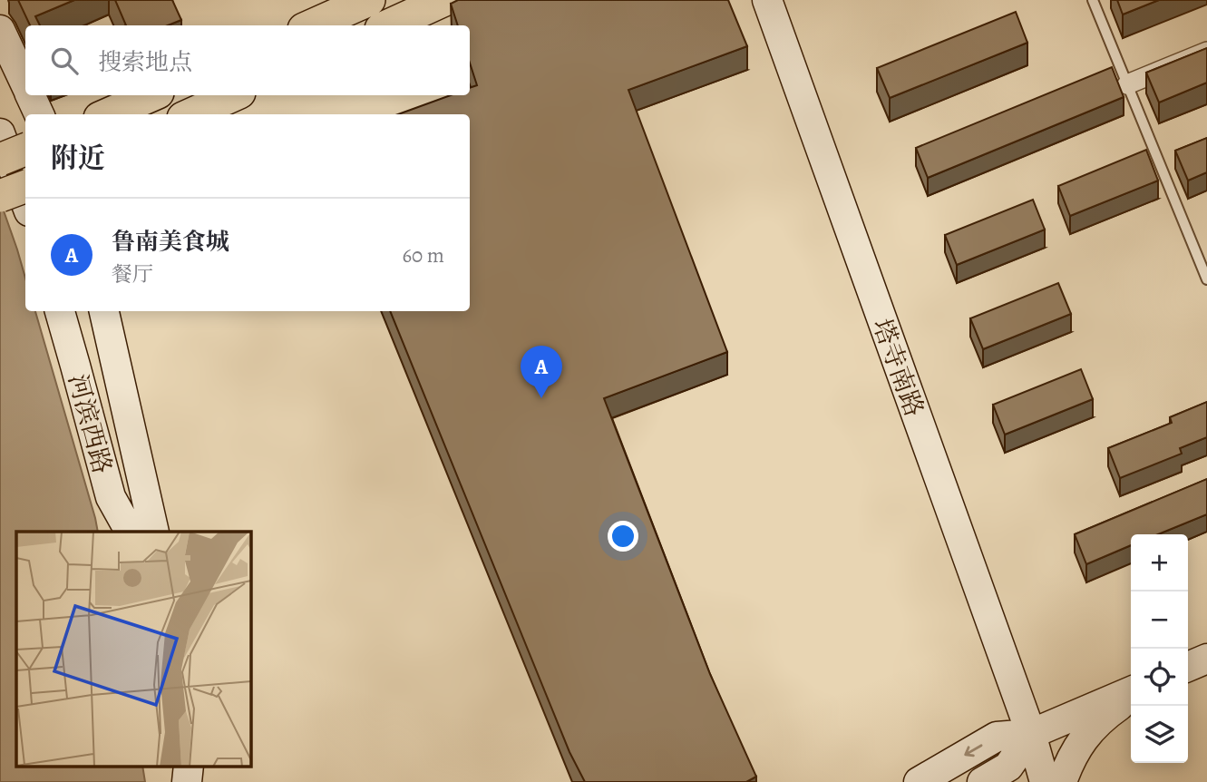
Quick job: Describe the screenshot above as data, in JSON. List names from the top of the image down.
{
  "streets": {
    "main road": ["塔寺南路", "河滨西路"]
  },
  "page": {
    "search": "搜索地点",
    "heading": "附近",
    "list": [
      {
        "mark": "A",
        "name": "鲁南美食城",
        "note": "餐厅",
        "value": "60 m"
      }
    ],
    "pins": "A",
    "map_buttons": ["+", "−"]
  }
}
